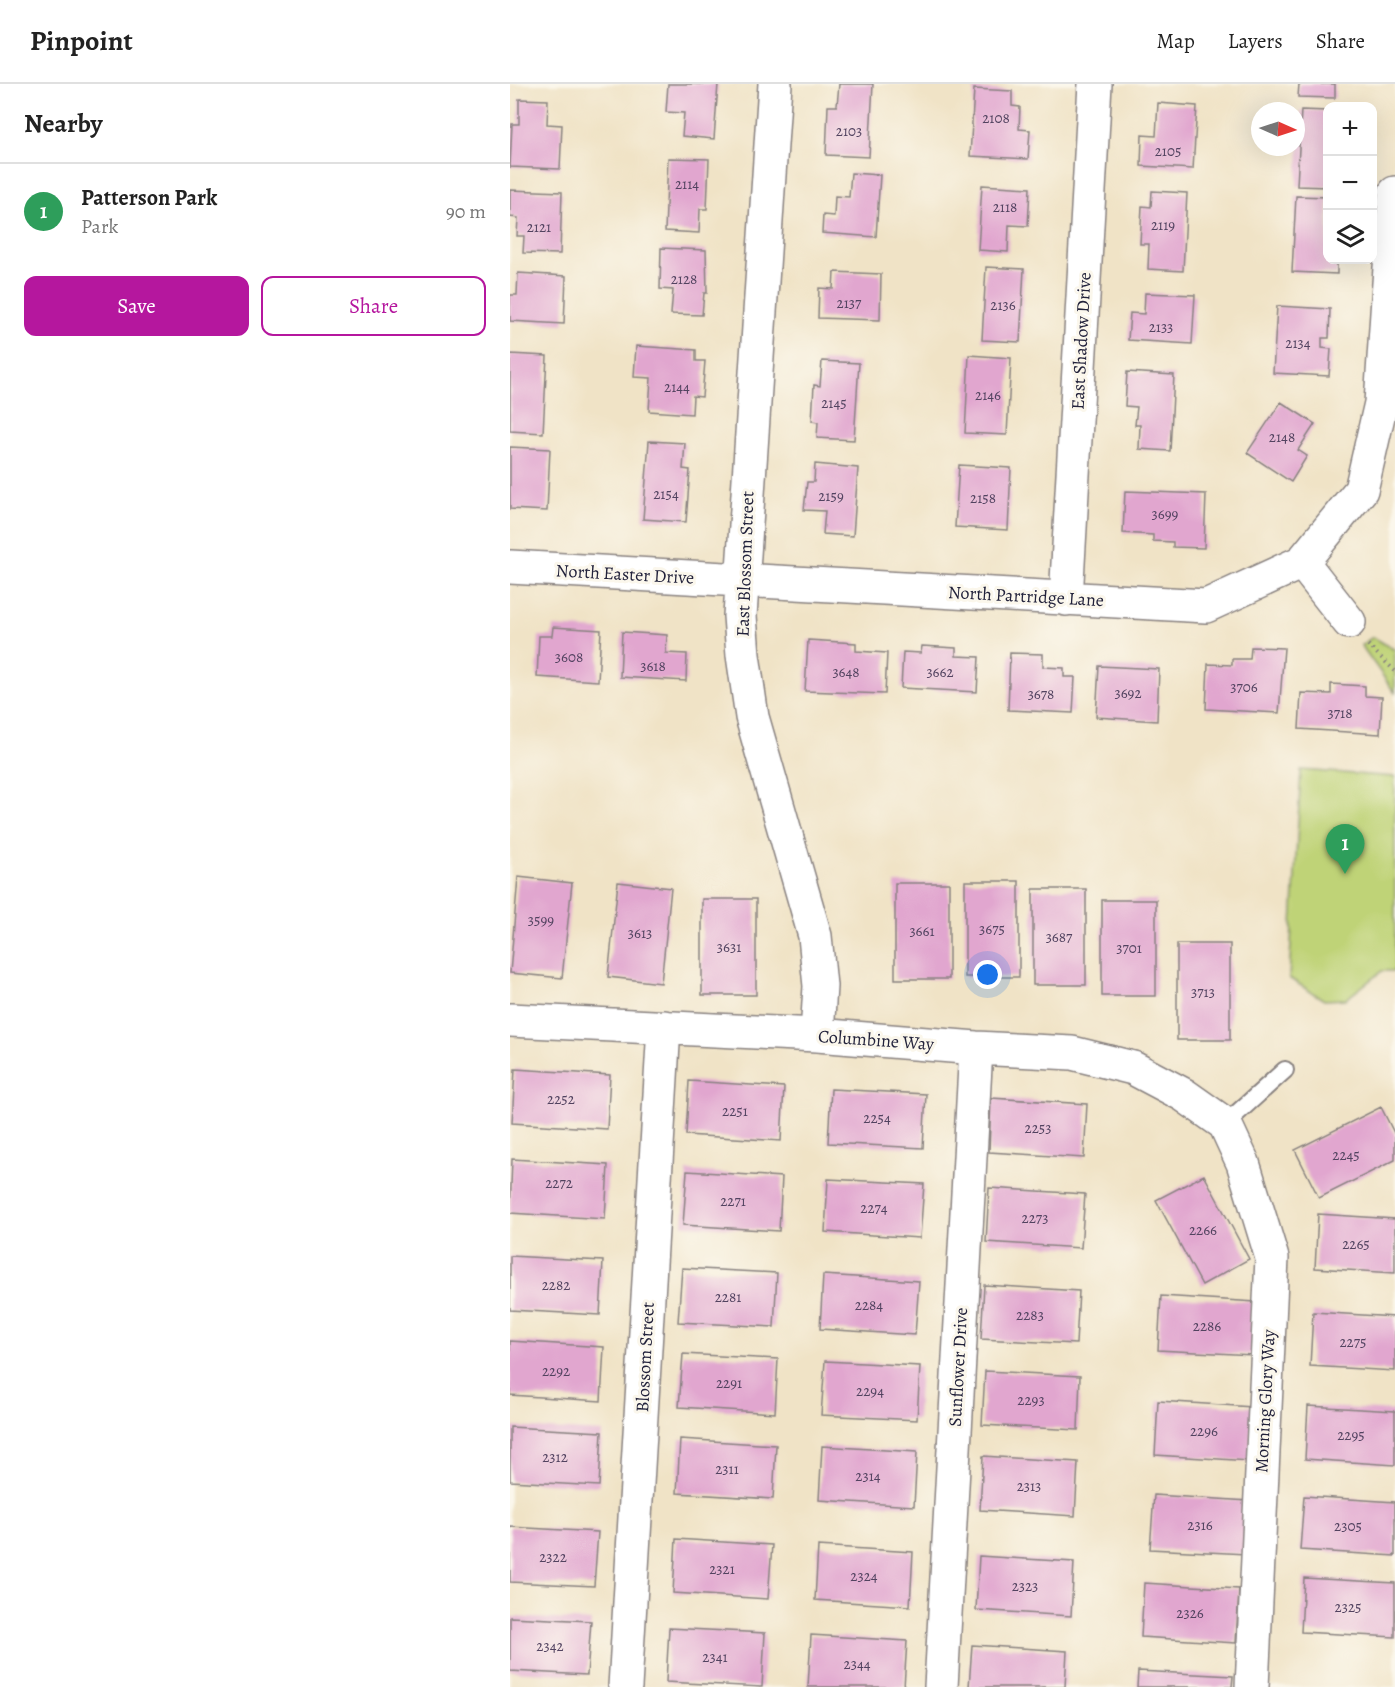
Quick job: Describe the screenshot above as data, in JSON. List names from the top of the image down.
{
  "streets": {
    "street": [
      "East Shadow Drive",
      "East Blossom Street",
      "North Easter Drive",
      "North Partridge Lane",
      "Columbine Way",
      "Blossom Street",
      "Sunflower Drive",
      "Morning Glory Way"
    ]
  },
  "crossings": [
    ["East Shadow Drive", "North Partridge Lane"],
    ["East Blossom Street", "North Easter Drive"],
    ["East Blossom Street", "North Partridge Lane"],
    ["East Blossom Street", "Columbine Way"],
    ["North Easter Drive", "North Partridge Lane"],
    ["Columbine Way", "Blossom Street"],
    ["Columbine Way", "Sunflower Drive"],
    ["Columbine Way", "Morning Glory Way"]
  ],
  "house_numbers": [
    "2108",
    "2103",
    "2105",
    "2114",
    "2118",
    "2119",
    "2121",
    "2128",
    "2137",
    "2136",
    "2133",
    "2134",
    "2144",
    "2146",
    "2145",
    "2148",
    "2154",
    "2159",
    "2158",
    "3699",
    "3608",
    "3618",
    "3648",
    "3662",
    "3706",
    "3692",
    "3678",
    "3718",
    "3599",
    "3675",
    "3661",
    "3613",
    "3687",
    "3631",
    "3701",
    "3713",
    "2252",
    "2251",
    "2254",
    "2253",
    "2245",
    "2272",
    "2271",
    "2274",
    "2273",
    "2266",
    "2265",
    "2282",
    "2281",
    "2284",
    "2283",
    "2286",
    "2275",
    "2292",
    "2291",
    "2294",
    "2293",
    "2296",
    "2295",
    "2312",
    "2311",
    "2314",
    "2313",
    "2316",
    "2305",
    "2322",
    "2321",
    "2324",
    "2323",
    "2325",
    "2326",
    "2342",
    "2341",
    "2344"
  ],
  "north": "right",
  "page": {
    "header": "Pinpoint",
    "nav": ["Map", "Layers", "Share"],
    "heading": "Nearby",
    "map_buttons": ["+", "−"],
    "list": [
      {
        "mark": "1",
        "name": "Patterson Park",
        "note": "Park",
        "value": "90 m"
      }
    ],
    "buttons": ["Save", "Share"],
    "pins": "1"
  }
}
